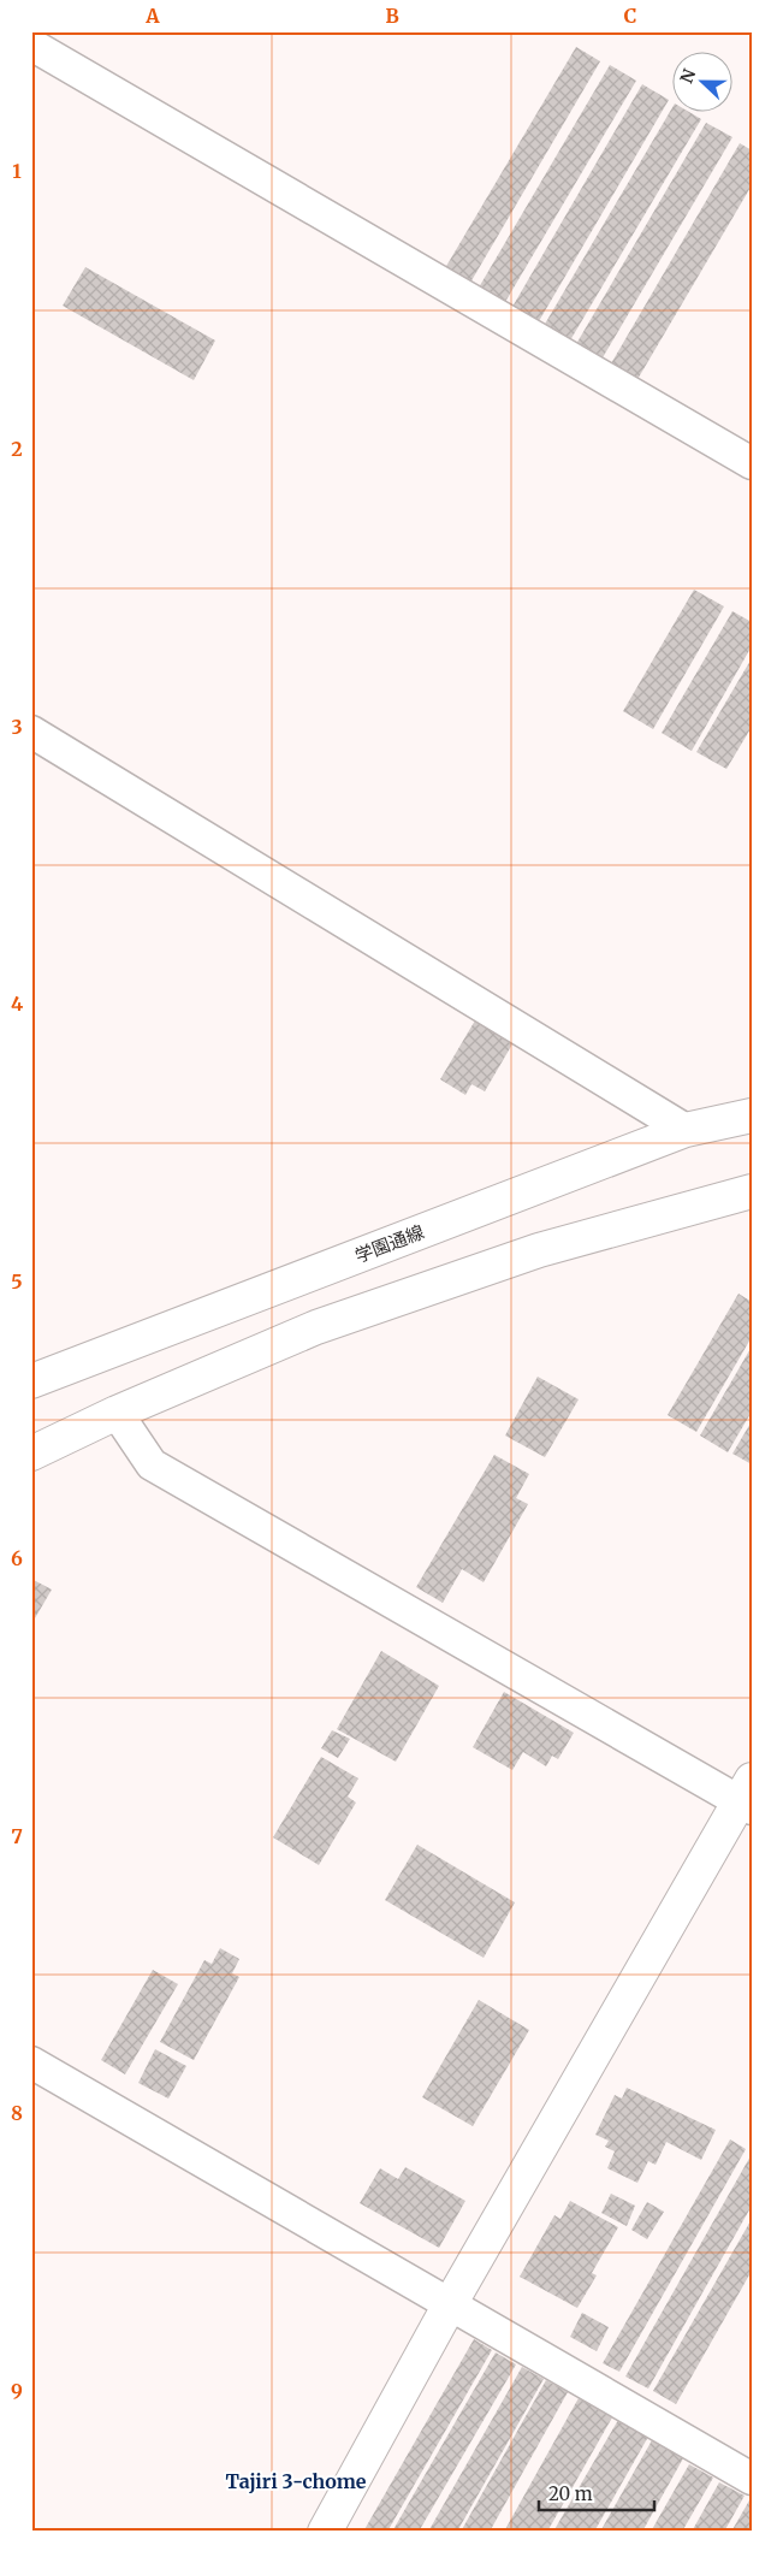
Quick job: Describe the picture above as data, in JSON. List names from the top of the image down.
{
  "streets": {
    "street": ["学園通線"]
  },
  "districts": ["Tajiri 3-chome"],
  "scale_bar": "20 m",
  "north": "left",
  "grid": {
    "columns": ["A", "B", "C"],
    "rows": [
      "1",
      "2",
      "3",
      "4",
      "5",
      "6",
      "7",
      "8",
      "9"
    ]
  }
}
